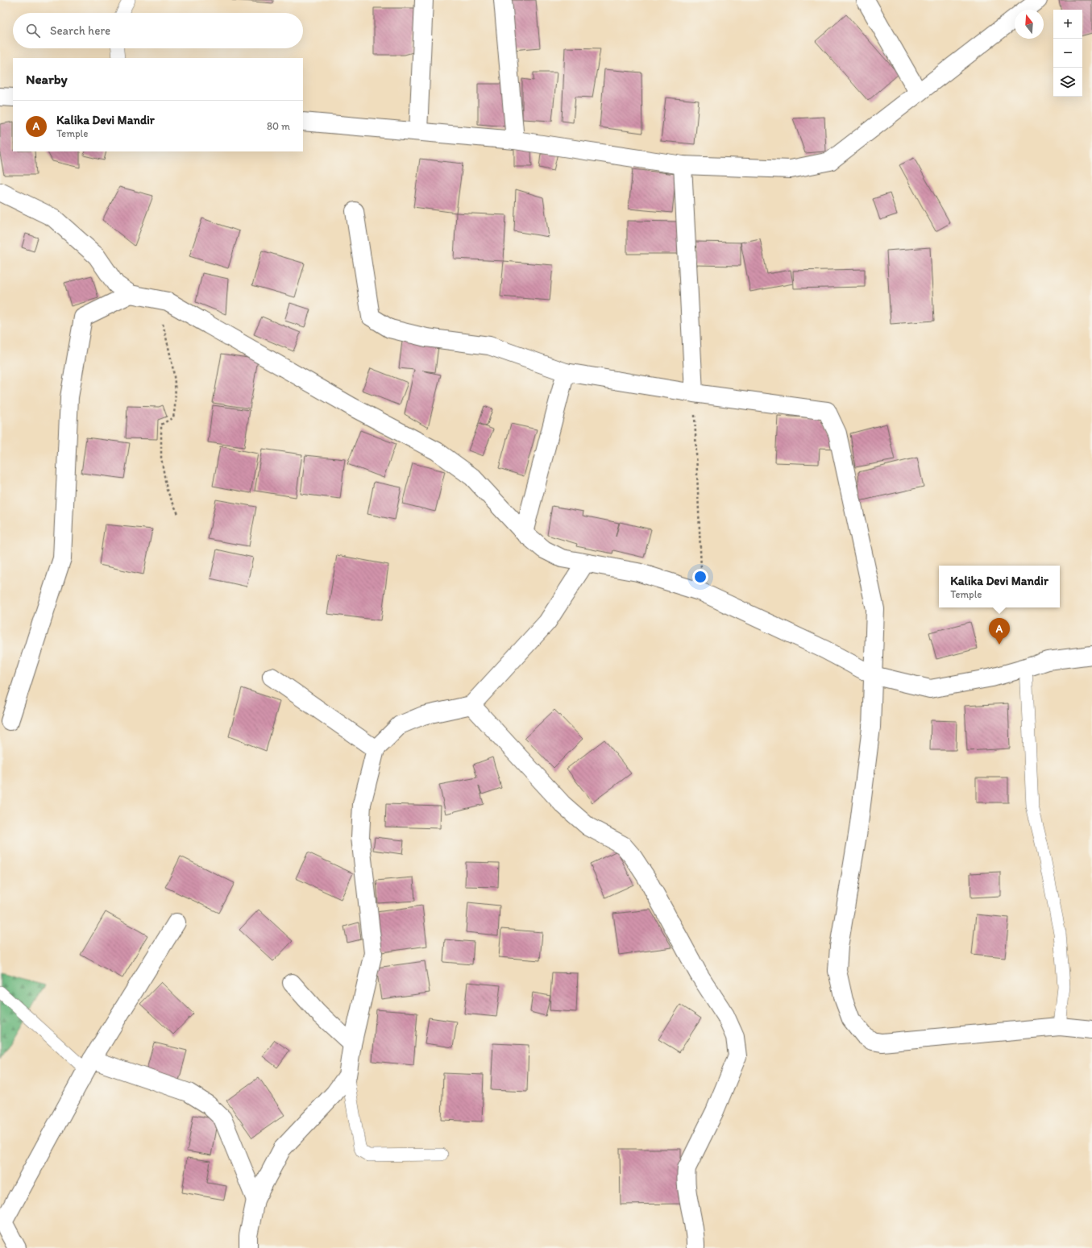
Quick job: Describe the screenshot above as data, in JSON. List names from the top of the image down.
{
  "north": "top",
  "page": {
    "map_buttons": ["+", "−"],
    "search": "Search here",
    "heading": "Nearby",
    "list": [
      {
        "mark": "A",
        "name": "Kalika Devi Mandir",
        "note": "Temple",
        "value": "80 m"
      }
    ],
    "popup": ["Kalika Devi Mandir", "Temple"],
    "pins": "A"
  }
}
